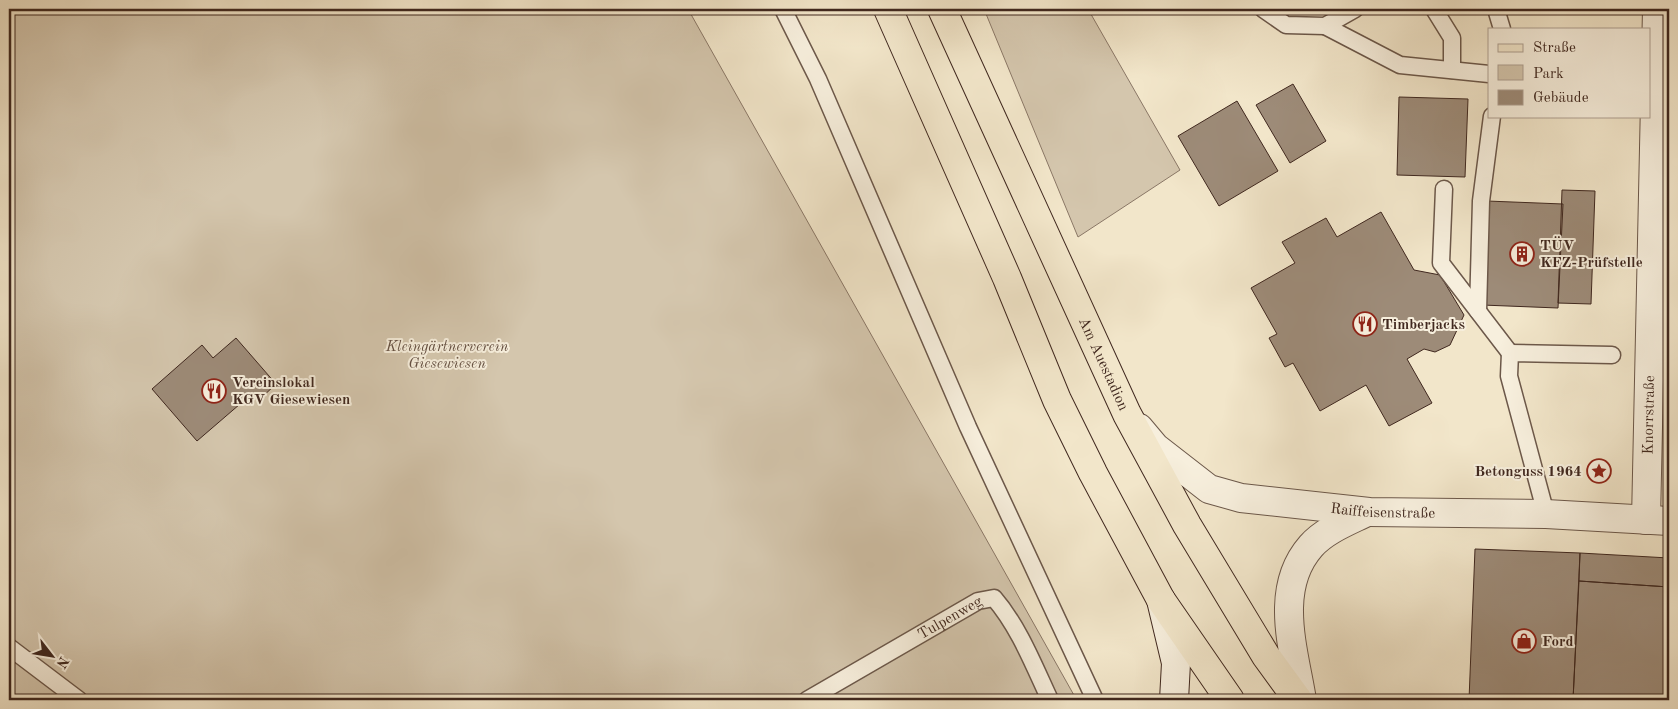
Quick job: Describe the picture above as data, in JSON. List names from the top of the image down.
{
  "streets": {
    "main road": ["Am Auestadion"],
    "street": ["Knorrstraße", "Raiffeisenstraße"],
    "lane": ["Tulpenweg"]
  },
  "crossings": [
    ["Am Auestadion", "Raiffeisenstraße"],
    ["Knorrstraße", "Raiffeisenstraße"]
  ],
  "parks": ["Kleingärtnerverein Giesewiesen"],
  "places": {
    "building": ["TÜV KFZ-Prüfstelle"],
    "restaurant": ["Timberjacks", "Vereinslokal KGV Giesewiesen"],
    "place": ["Betonguss 1964"],
    "shop": ["Ford"]
  },
  "legend": ["Straße", "Park", "Gebäude"],
  "north": "bottom right"
}
